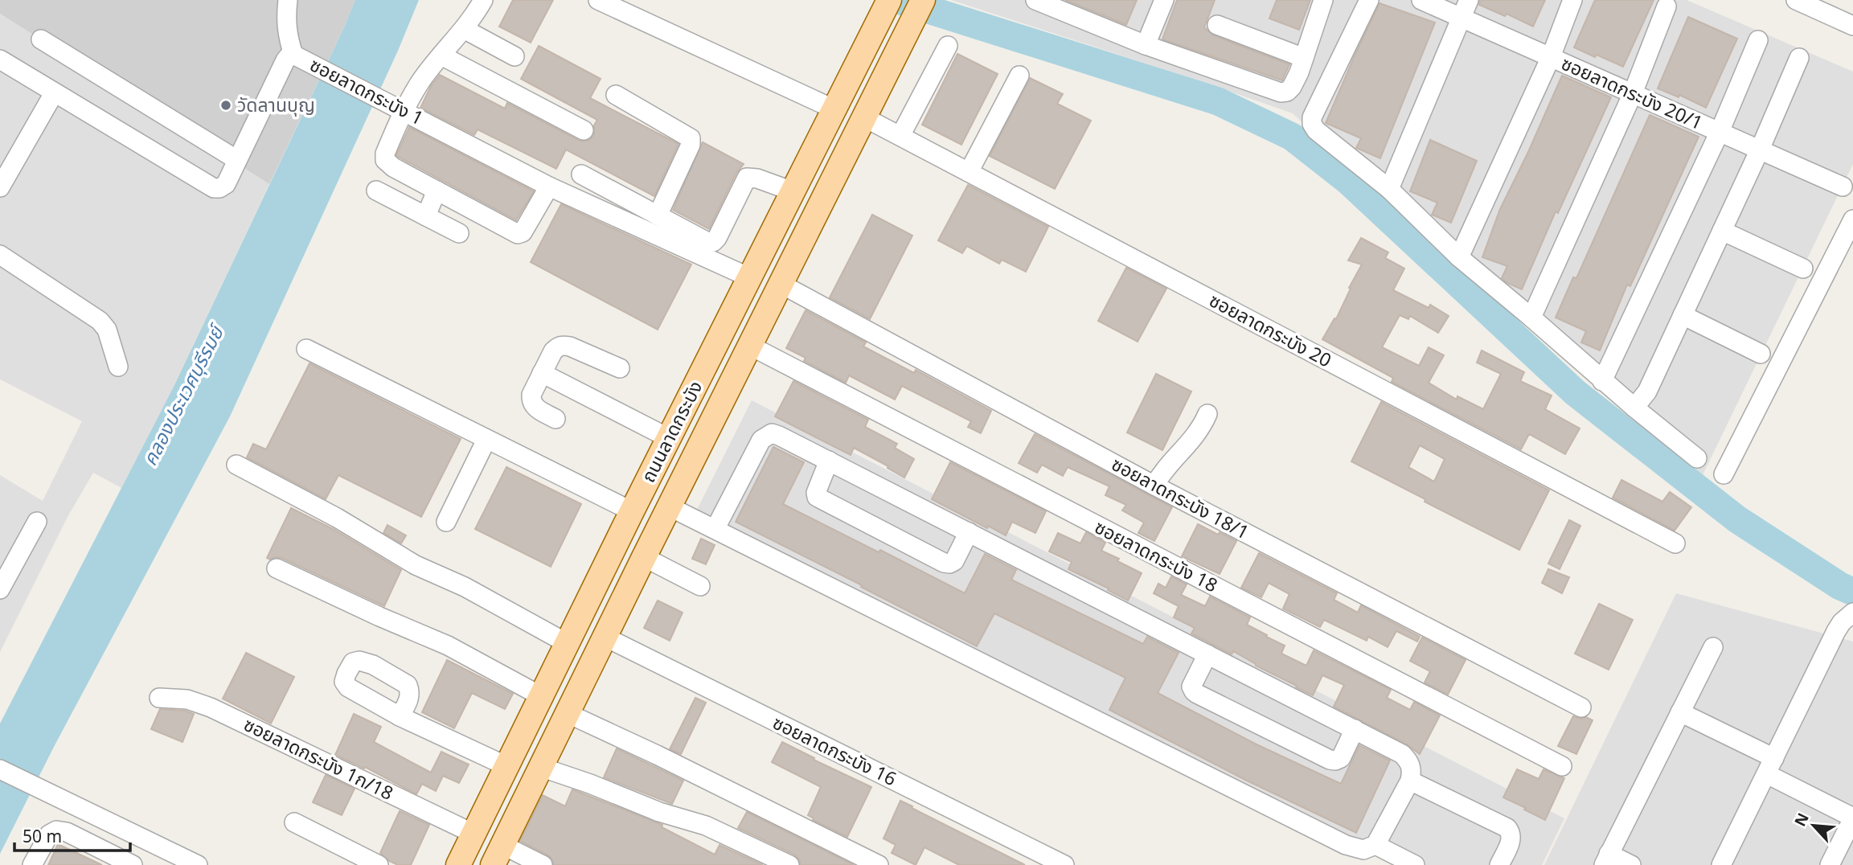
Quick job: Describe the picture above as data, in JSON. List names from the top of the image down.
{
  "streets": {
    "main road": ["ถนนลาดกระบัง"],
    "street": [
      "ซอยลาดกระบัง 1",
      "ซอยลาดกระบัง 20/1",
      "ซอยลาดกระบัง 20",
      "ซอยลาดกระบัง 18/1",
      "ซอยลาดกระบัง 18",
      "ซอยลาดกระบัง 16",
      "ซอยลาดกระบัง 1ก/18"
    ]
  },
  "crossings": [
    ["ซอยลาดกระบัง 1", "ถนนลาดกระบัง"],
    ["ซอยลาดกระบัง 20", "ถนนลาดกระบัง"],
    ["ถนนลาดกระบัง", "ซอยลาดกระบัง 18/1"],
    ["ถนนลาดกระบัง", "ซอยลาดกระบัง 18"],
    ["ถนนลาดกระบัง", "ซอยลาดกระบัง 16"],
    ["ถนนลาดกระบัง", "ซอยลาดกระบัง 1ก/18"]
  ],
  "water": ["คลองประเวศบุรีรมย์"],
  "places": ["วัดลานบุญ"],
  "scale_bar": "50 m",
  "north": "top left"
}
